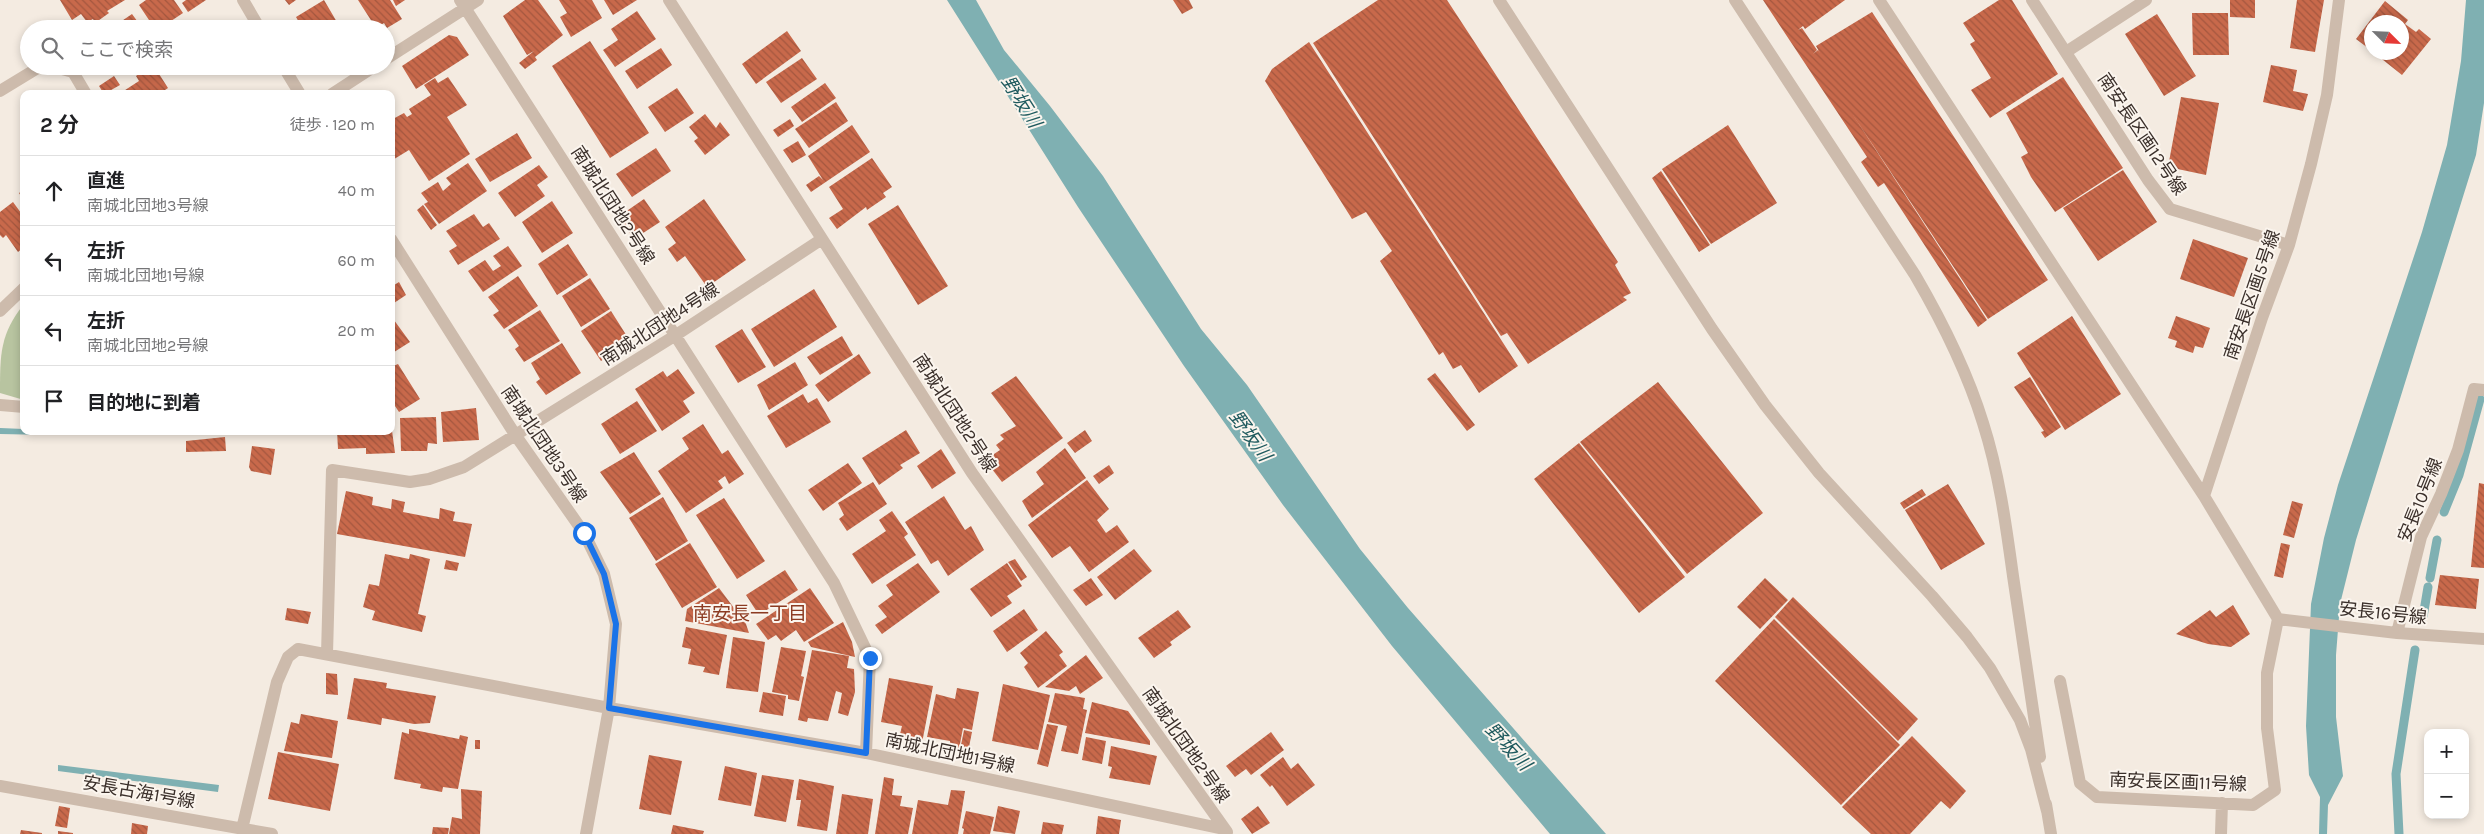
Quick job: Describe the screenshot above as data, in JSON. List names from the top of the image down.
{
  "streets": {
    "street": [
      "南安長区画12号線",
      "南城北団地2号線",
      "南安長区画5号線",
      "南城北団地4号線",
      "南城北団地3号線",
      "安長10号線",
      "安長16号線",
      "南城北団地1号線",
      "南安長区画11号線",
      "安長古海1号線"
    ]
  },
  "crossings": [
    ["南安長区画12号線", "南安長区画5号線"],
    ["南城北団地2号線", "南城北団地4号線"],
    ["南城北団地2号線", "南城北団地1号線"],
    ["南城北団地4号線", "南城北団地3号線"],
    ["南城北団地4号線", "南城北団地1号線"],
    ["南城北団地3号線", "南城北団地1号線"],
    ["安長10号線", "安長16号線"],
    ["安長16号線", "南安長区画11号線"],
    ["南城北団地1号線", "安長古海1号線"]
  ],
  "districts": ["南安長一丁目"],
  "water": ["野坂川"],
  "north": "bottom right",
  "page": {
    "search": "ここで検索",
    "heading": ["2 分", "徒歩 · 120 m"],
    "list": [
      ["直進", "南城北団地3号線", "40 m"],
      ["左折", "南城北団地1号線", "60 m"],
      ["左折", "南城北団地2号線", "20 m"],
      "目的地に到着"
    ],
    "map_buttons": ["+", "−"]
  }
}
